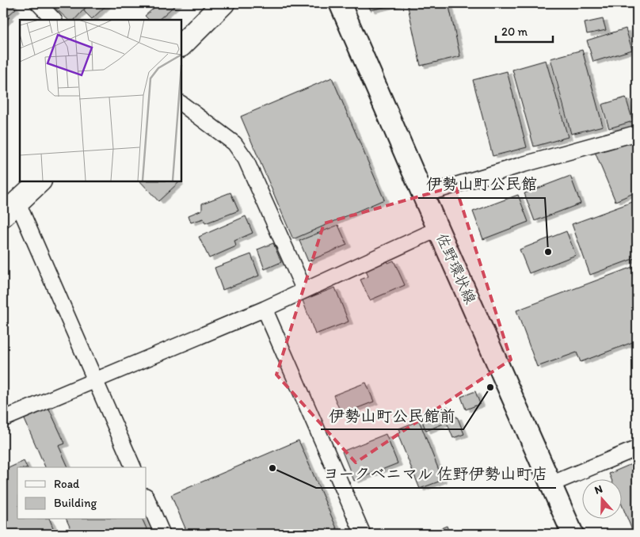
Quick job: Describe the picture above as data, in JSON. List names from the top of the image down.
{
  "streets": {
    "main road": ["佐野環状線"]
  },
  "places": ["伊勢山町公民館", "伊勢山町公民館前", "ヨークベニマル 佐野伊勢山町店"],
  "legend": ["Road", "Building"],
  "scale_bar": "20 m",
  "north": "top"
}
